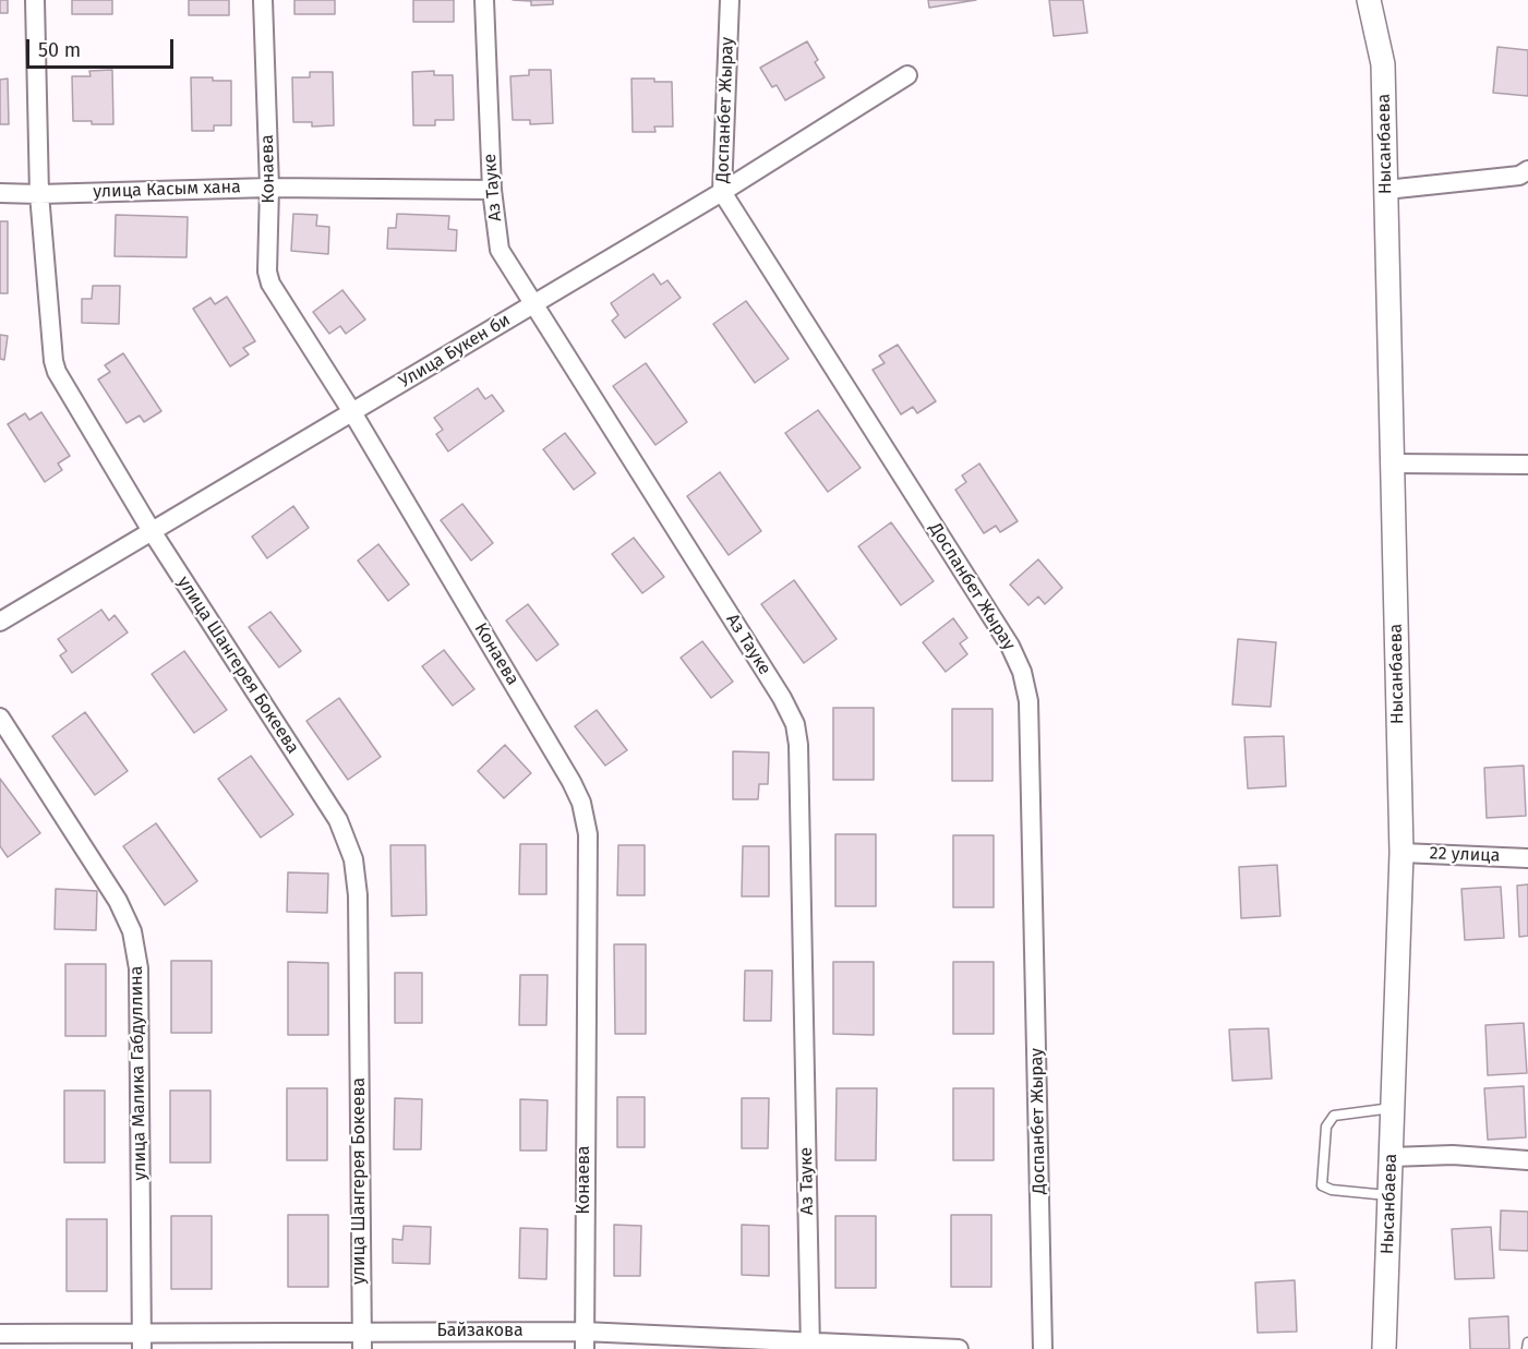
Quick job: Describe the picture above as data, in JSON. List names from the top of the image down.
{
  "streets": {
    "street": [
      "Доспанбет Жырау",
      "Нысанбаева",
      "Конаева",
      "Аз Тауке",
      "улица Касым хана",
      "Улица Букен би",
      "улица Шангерея Бокеева",
      "22 улица",
      "улица Малика Габдуллина",
      "Байзакова"
    ]
  },
  "crossings": [
    ["Доспанбет Жырау", "Улица Букен би"],
    ["Нысанбаева", "22 улица"],
    ["Конаева", "улица Касым хана"],
    ["Конаева", "Улица Букен би"],
    ["Конаева", "Байзакова"],
    ["Аз Тауке", "улица Касым хана"],
    ["Аз Тауке", "Улица Букен би"],
    ["Аз Тауке", "Байзакова"],
    ["улица Касым хана", "улица Шангерея Бокеева"],
    ["Улица Букен би", "улица Шангерея Бокеева"],
    ["улица Шангерея Бокеева", "Байзакова"],
    ["улица Малика Габдуллина", "Байзакова"]
  ],
  "scale_bar": "50 m"
}
